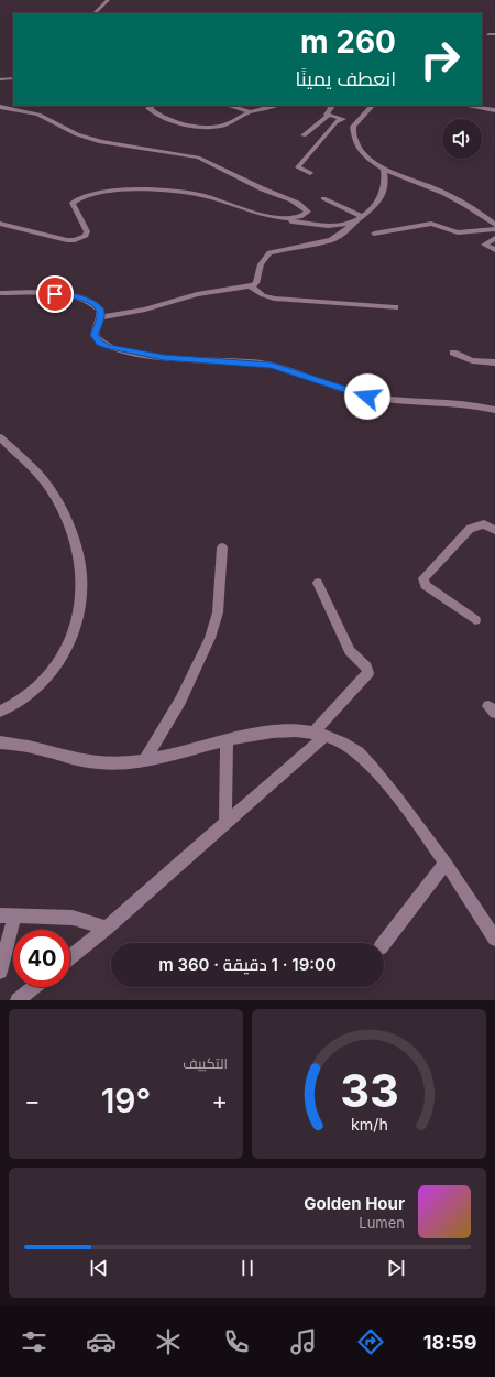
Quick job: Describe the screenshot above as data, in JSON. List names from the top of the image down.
{
  "page": {
    "turn": ["260 m", "انعطف يمينًا"],
    "limit": "40",
    "trip": "19:00 · 1 دقيقة · 360 m",
    "tile": "التكييف",
    "heat": ["−", "19°", "+"],
    "song": ["Golden Hour", "Lumen"],
    "tabs": "18:59",
    "gauge": ["33", "km/h"]
  }
}
